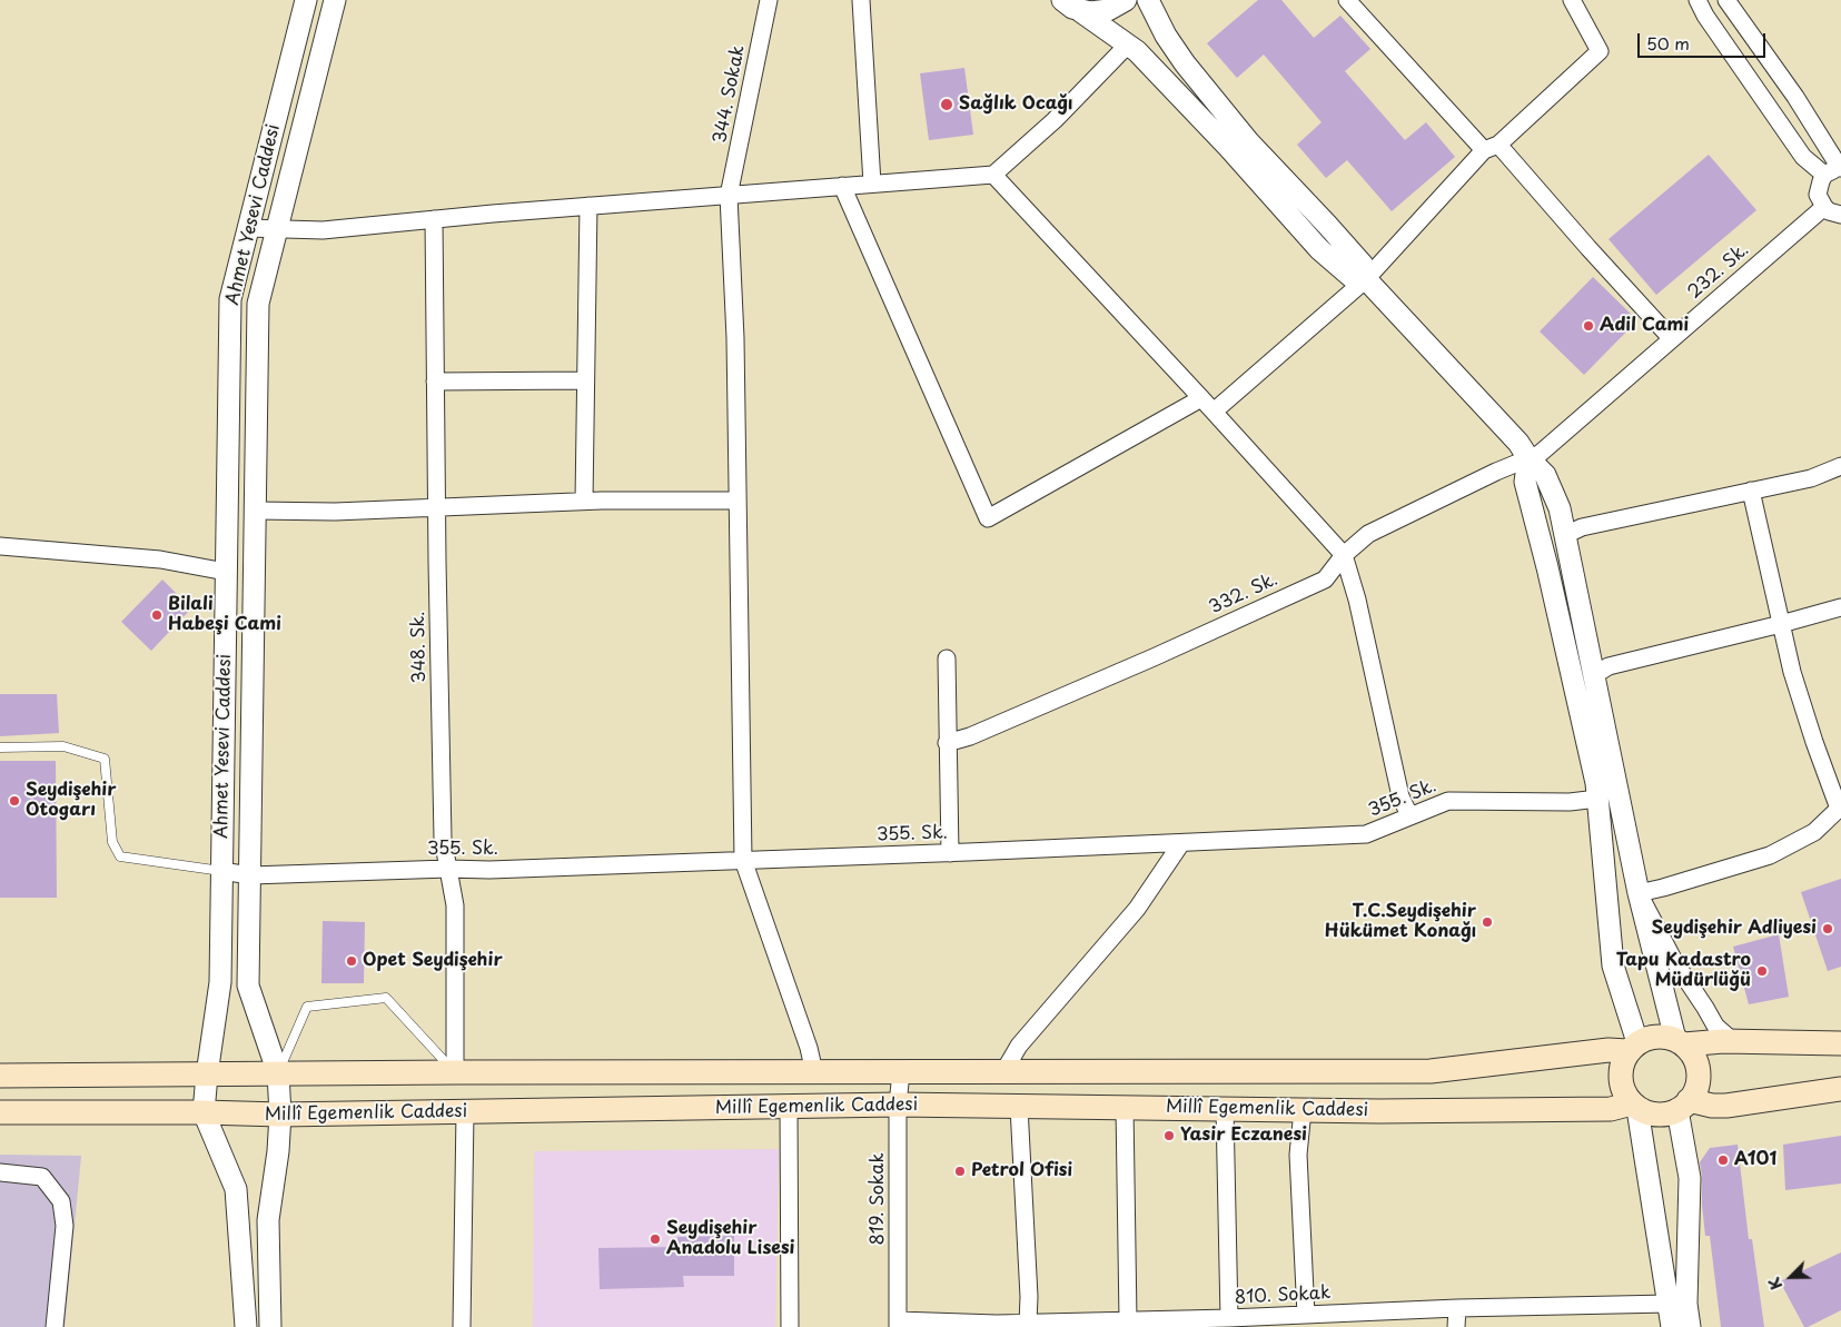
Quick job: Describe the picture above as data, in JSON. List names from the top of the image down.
{
  "streets": {
    "main road": ["Millî Egemenlik Caddesi"],
    "street": [
      "344. Sokak",
      "Ahmet Yesevi Caddesi",
      "232. Sk.",
      "332. Sk.",
      "348. Sk.",
      "355. Sk.",
      "819. Sokak",
      "810. Sokak"
    ]
  },
  "crossings": [
    ["344. Sokak", "355. Sk."],
    ["344. Sokak", "Millî Egemenlik Caddesi"],
    ["Ahmet Yesevi Caddesi", "355. Sk."],
    ["Ahmet Yesevi Caddesi", "Millî Egemenlik Caddesi"],
    ["232. Sk.", "332. Sk."],
    ["348. Sk.", "355. Sk."],
    ["348. Sk.", "Millî Egemenlik Caddesi"],
    ["Millî Egemenlik Caddesi", "819. Sokak"],
    ["819. Sokak", "810. Sokak"]
  ],
  "places": [
    "Sağlık Ocağı",
    "Adil Cami",
    "Bilali Habeşi Cami",
    "Seydişehir Otogarı",
    "T.C.Seydişehir Hükümet Konağı",
    "Seydişehir Adliyesi",
    "Opet Seydişehir",
    "Tapu Kadastro Müdürlüğü",
    "Yasir Eczanesi",
    "A101",
    "Petrol Ofisi",
    "Seydişehir Anadolu Lisesi"
  ],
  "scale_bar": "50 m",
  "north": "bottom left"
}
